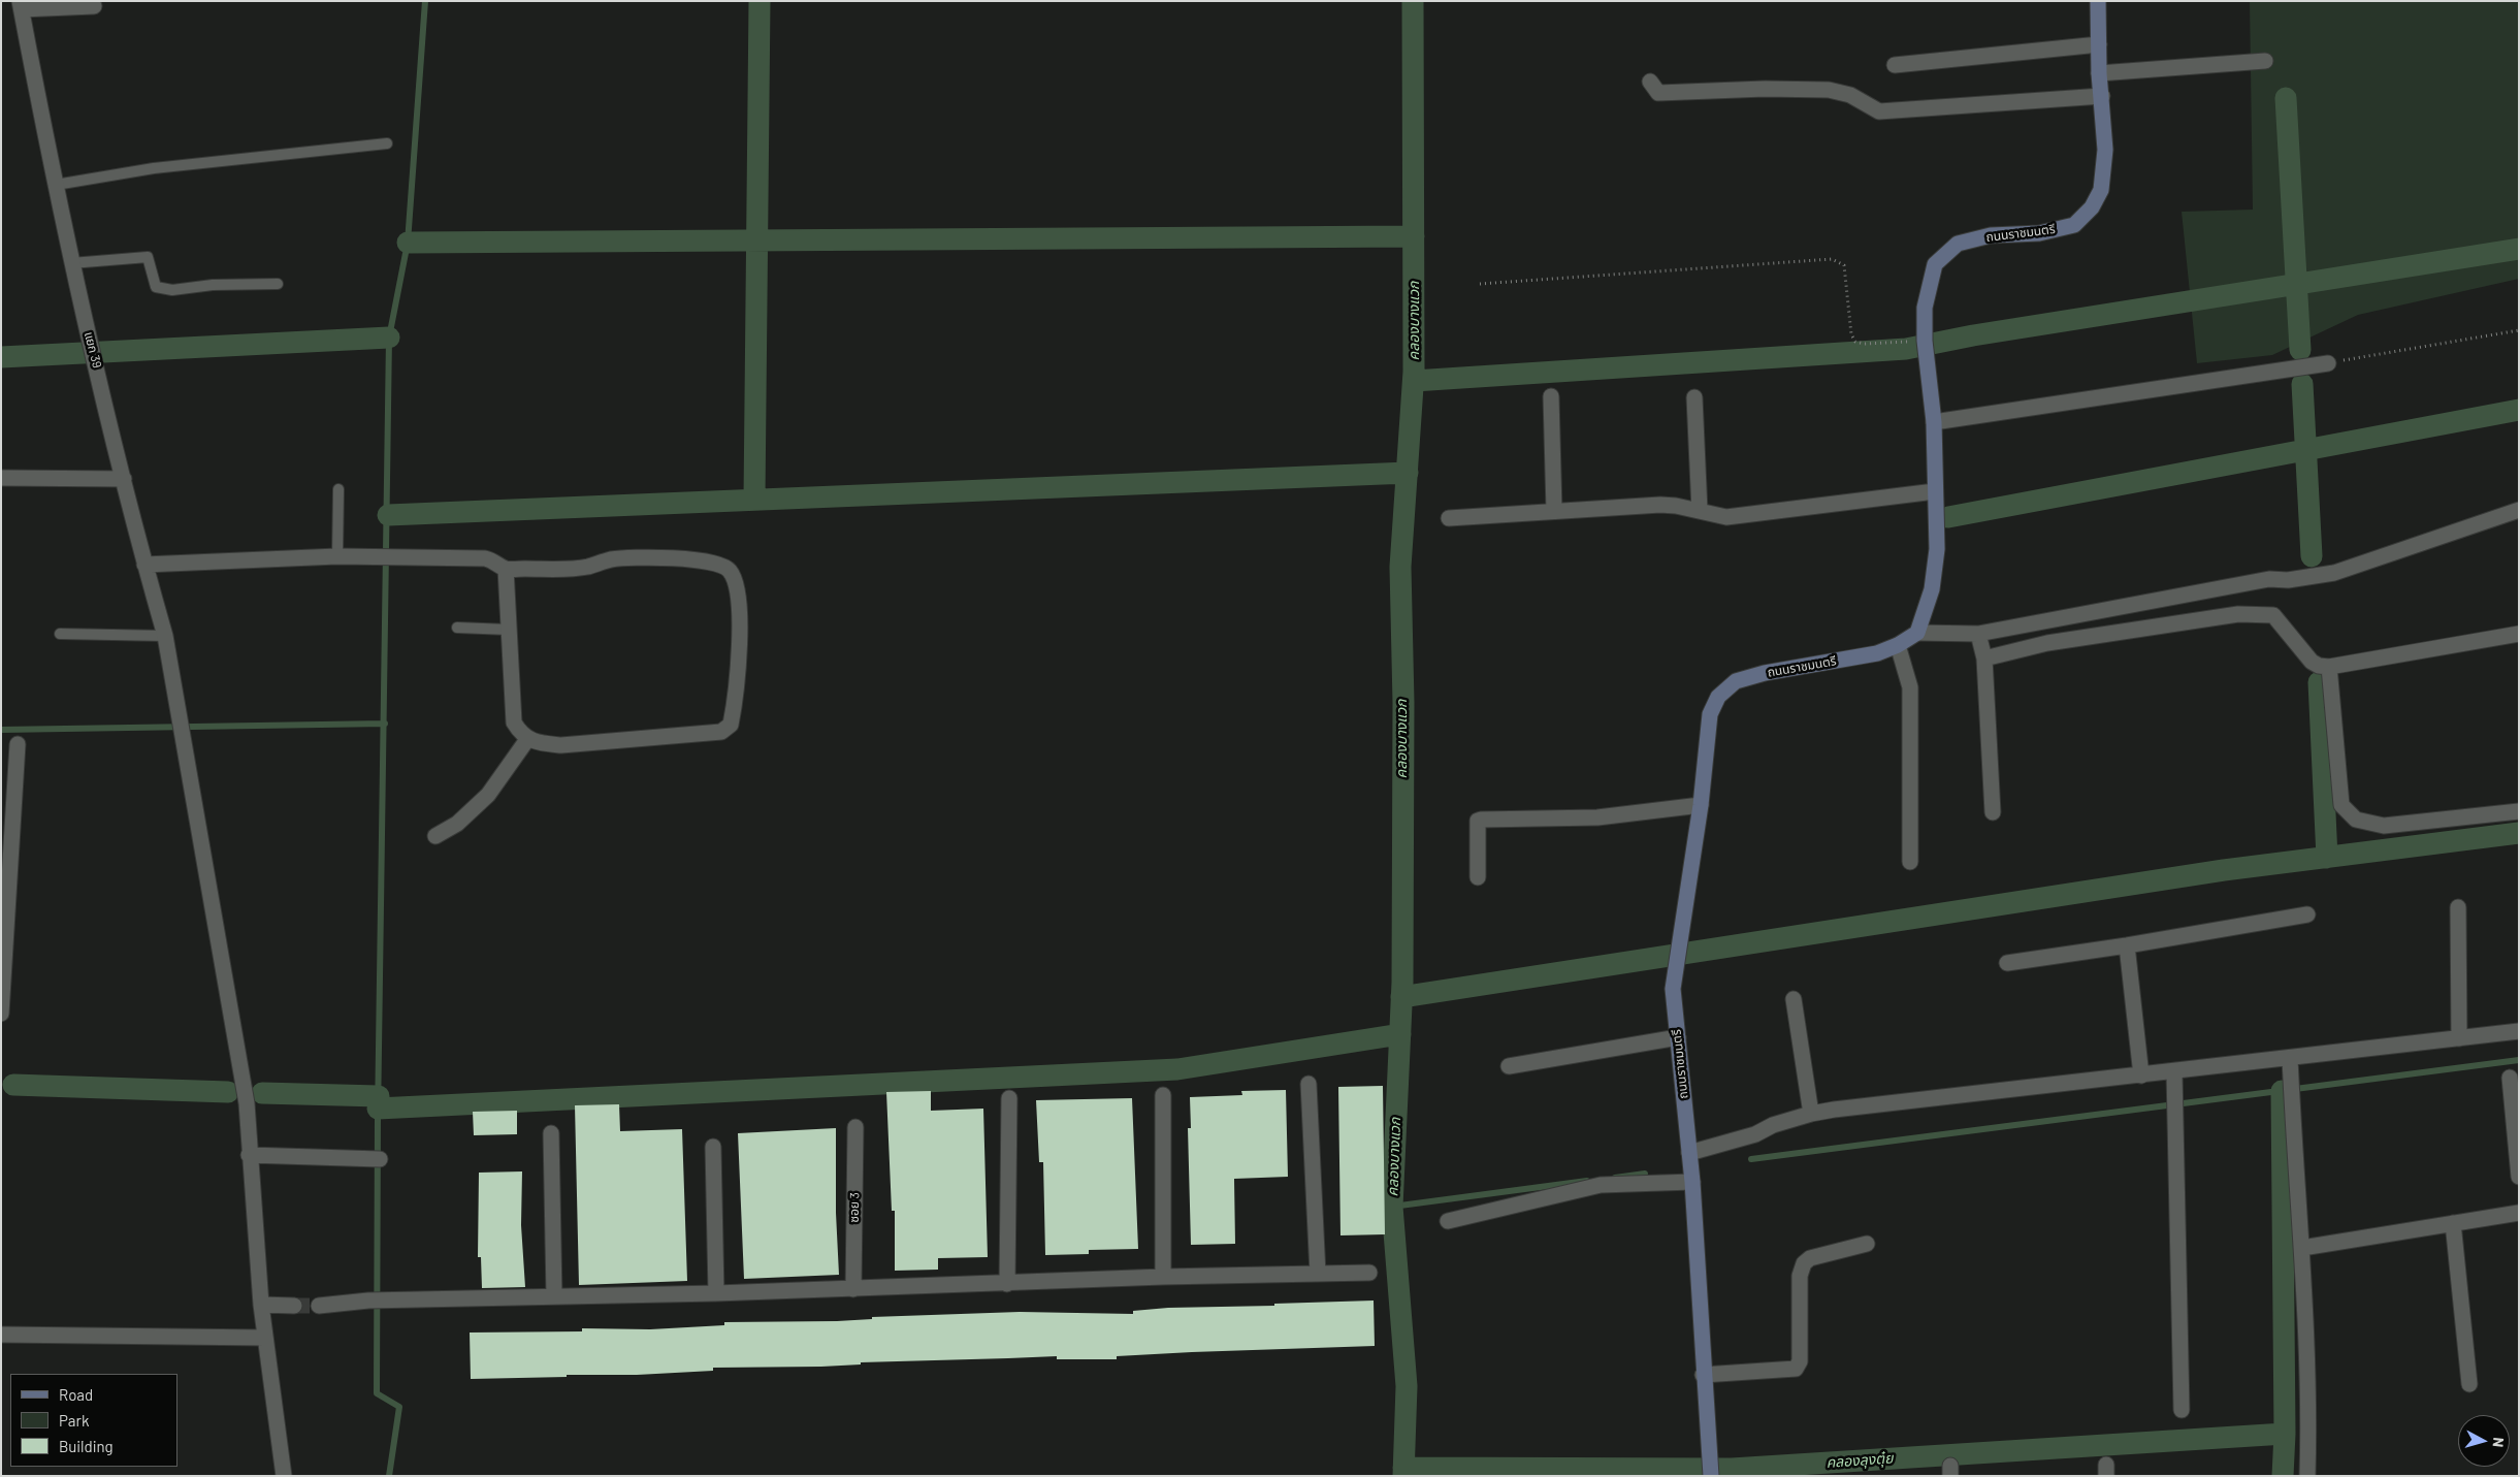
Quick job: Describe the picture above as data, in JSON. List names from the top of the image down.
{
  "streets": {
    "street": ["ถนนราชมนตรี", "แยก 39", "ซอย 3"]
  },
  "water": ["คลองบางแวก", "คลองลุงตุ๋ย"],
  "legend": ["Road", "Park", "Building"],
  "north": "right"
}
